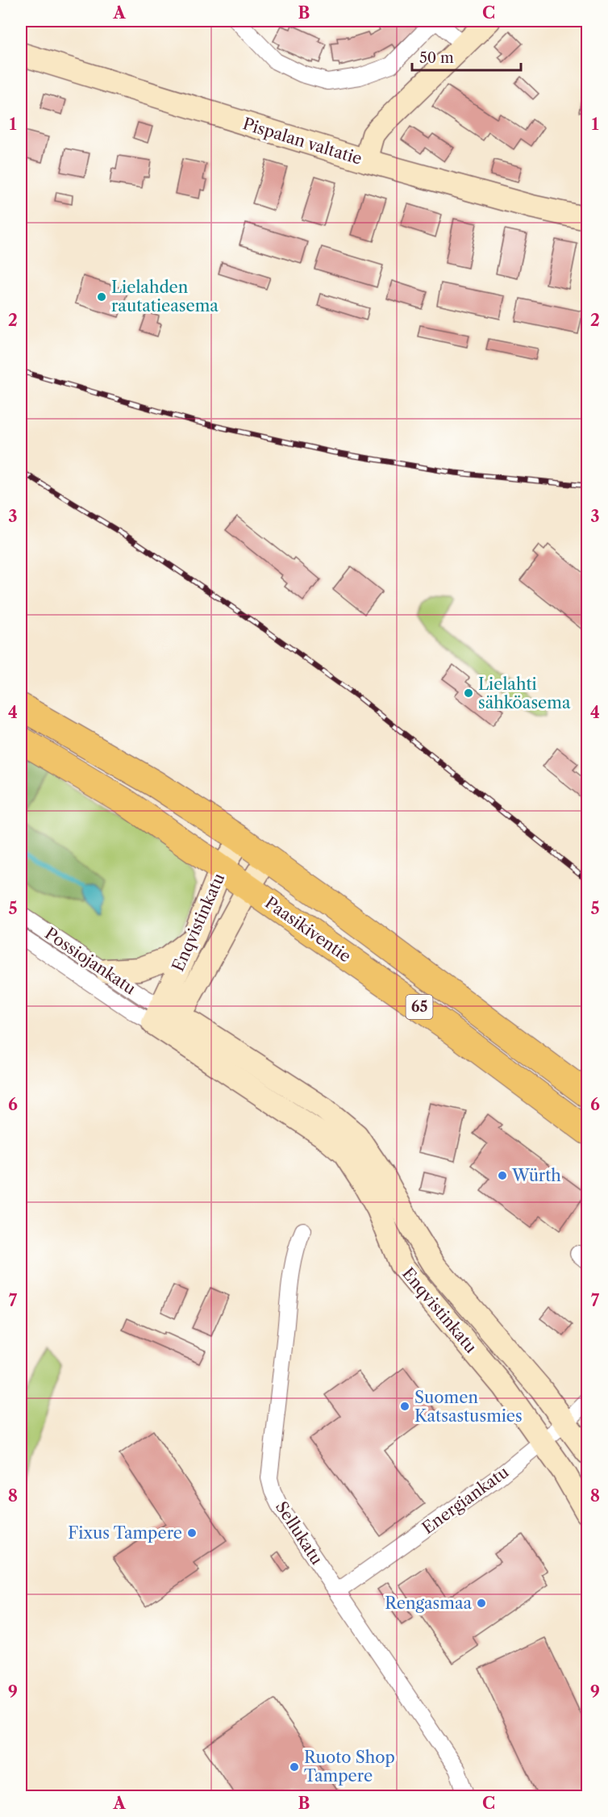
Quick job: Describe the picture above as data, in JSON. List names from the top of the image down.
{
  "streets": {
    "highway": ["Paasikiventie", "65"],
    "main road": ["Pispalan valtatie", "Enqvistinkatu"],
    "street": ["Possiojankatu", "Energiankatu", "Sellukatu"]
  },
  "crossings": [
    ["Enqvistinkatu", "Paasikiventie"],
    ["Enqvistinkatu", "Possiojankatu"],
    ["Enqvistinkatu", "Energiankatu"],
    ["Energiankatu", "Sellukatu"]
  ],
  "places": [
    "Lielahden rautatieasema",
    "Lielahti sähköasema",
    "Würth",
    "Suomen Katsastusmies",
    "Fixus Tampere",
    "Rengasmaa",
    "Ruoto Shop Tampere"
  ],
  "scale_bar": "50 m",
  "grid": {
    "columns": ["A", "B", "C"],
    "rows": [
      "1",
      "2",
      "3",
      "4",
      "5",
      "6",
      "7",
      "8",
      "9"
    ]
  }
}
